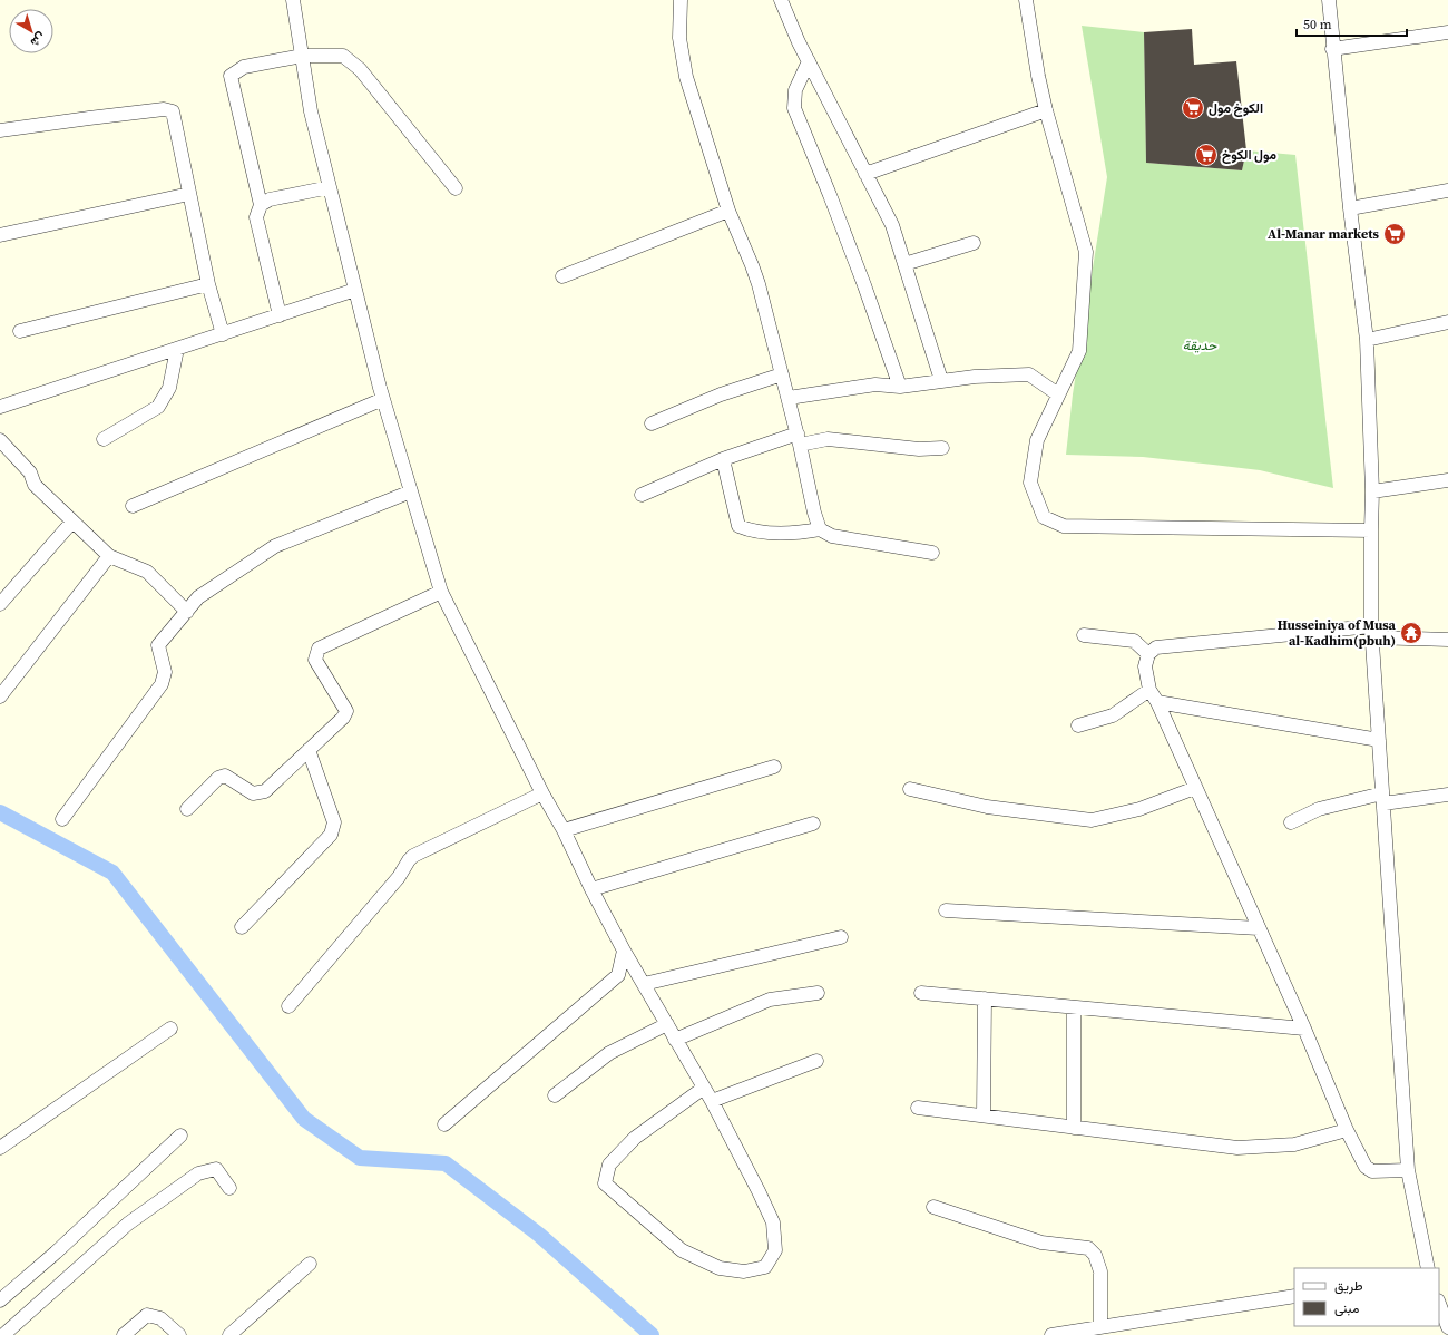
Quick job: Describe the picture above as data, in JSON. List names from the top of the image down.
{
  "parks": ["حديقة"],
  "places": {
    "supermarket": ["الكوخ مول", "مول الكوخ", "Al-Manar markets"],
    "temple": ["Husseiniya of Musa al-Kadhim(pbuh)"]
  },
  "legend": ["طريق", "مبنى"],
  "scale_bar": "50 m",
  "north": "bottom right"
}
